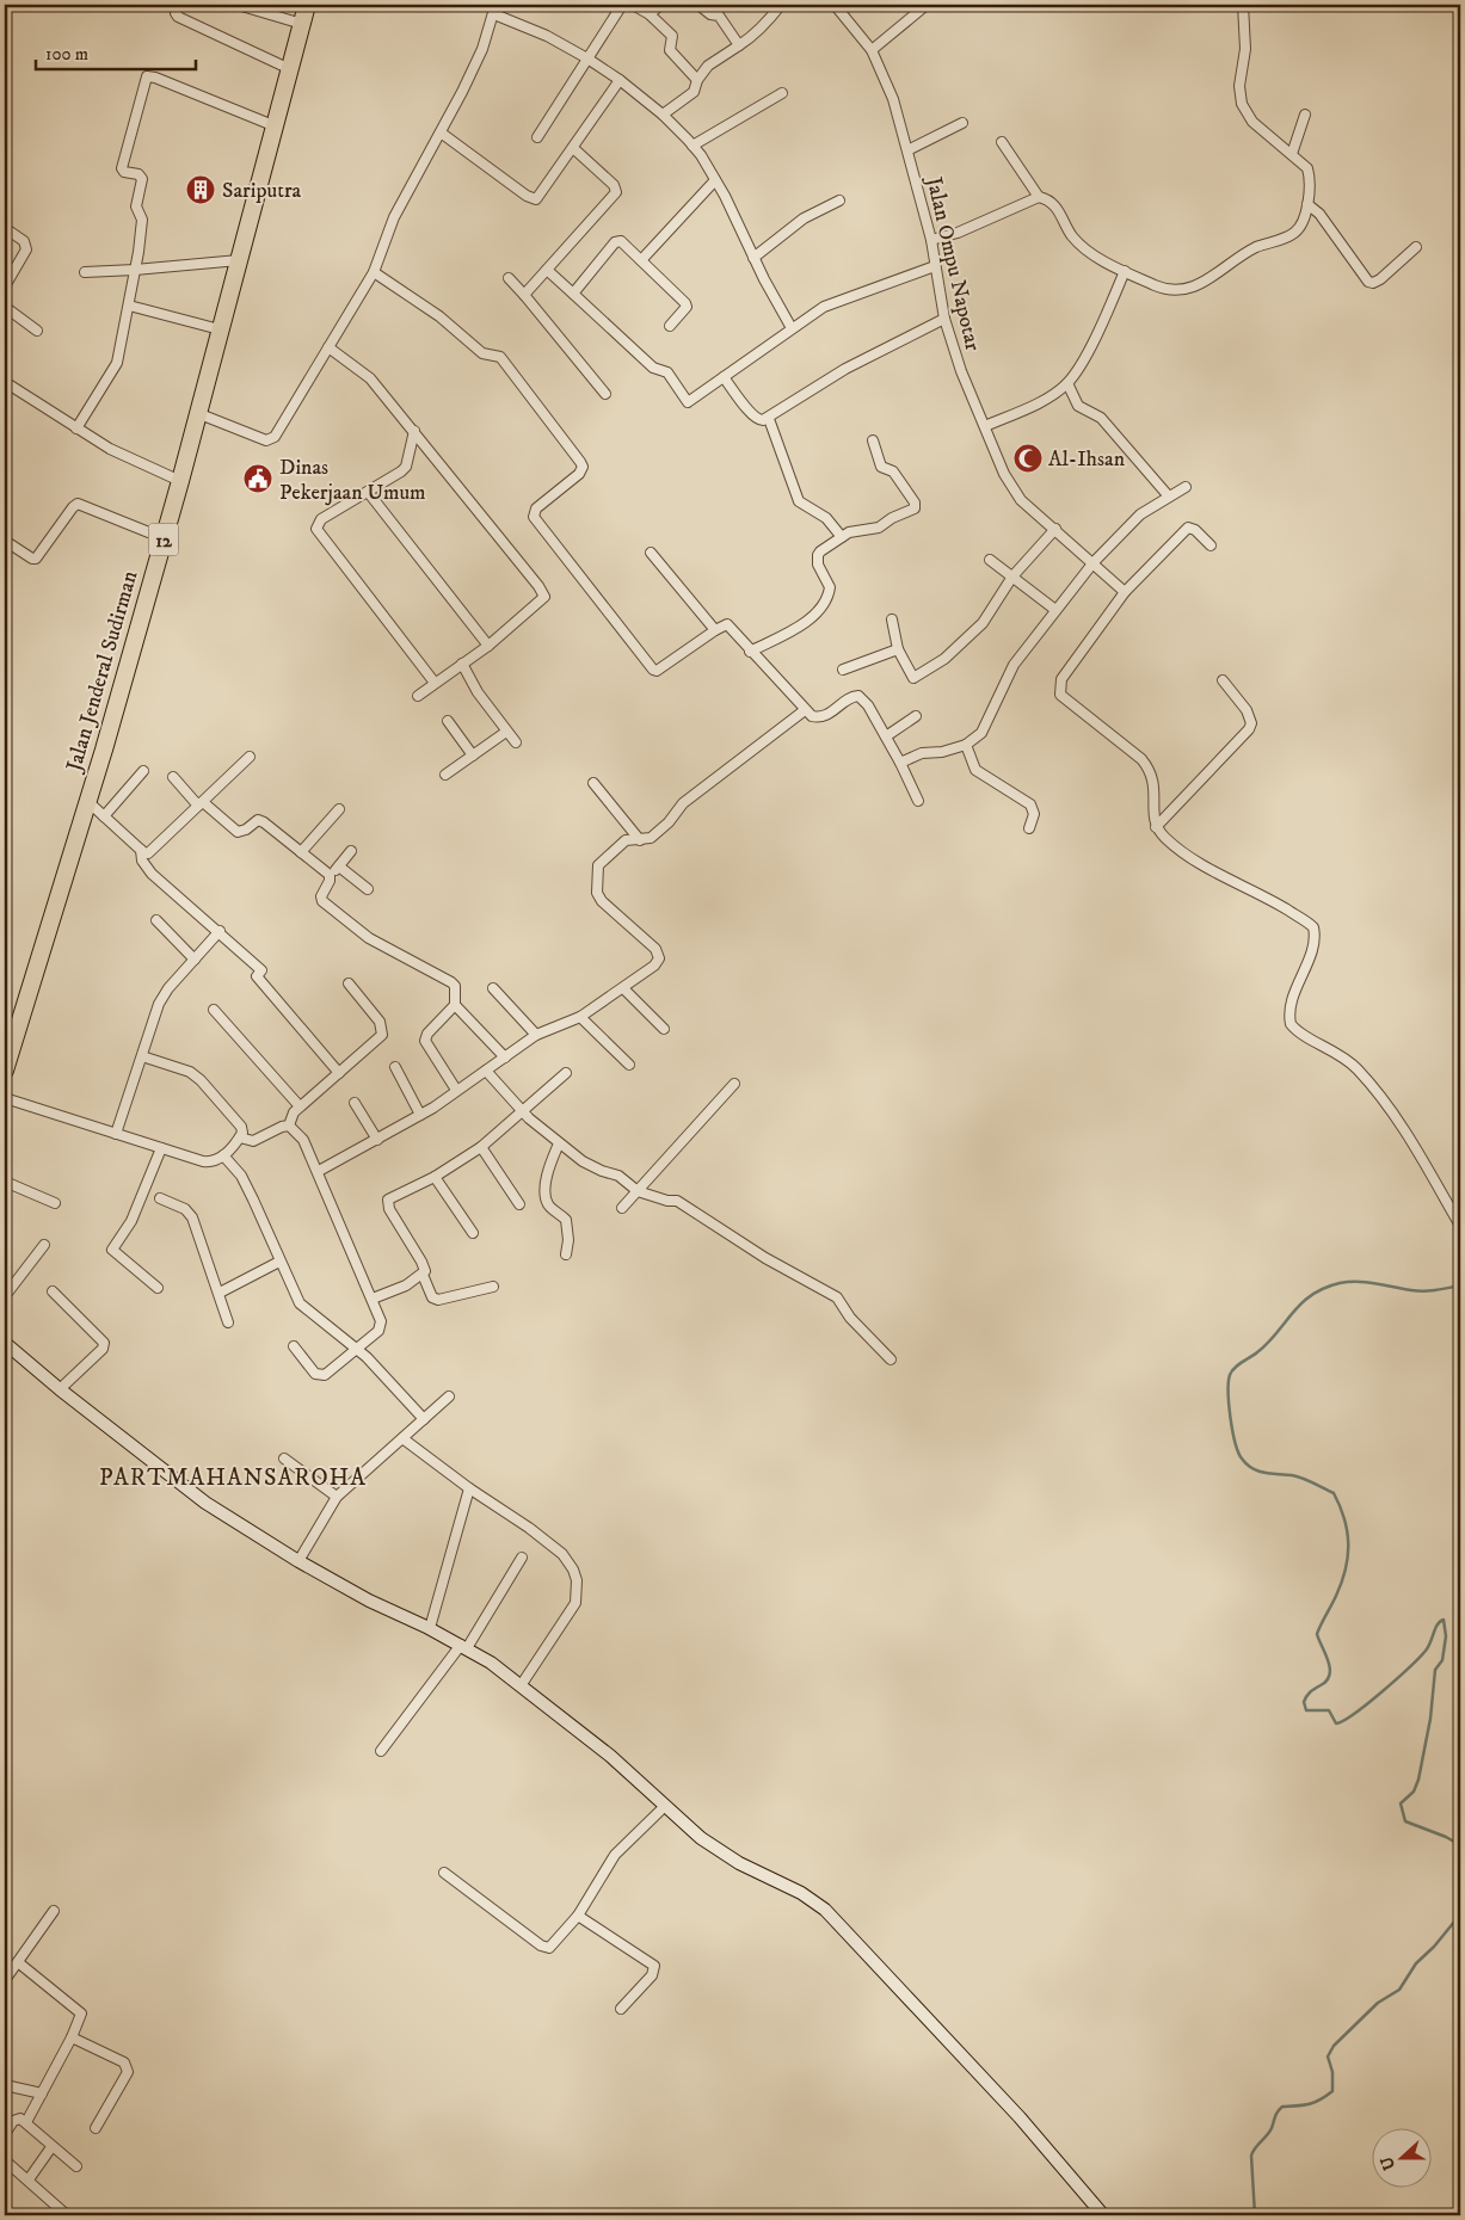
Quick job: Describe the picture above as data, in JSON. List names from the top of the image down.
{
  "streets": {
    "highway": ["12", "Jalan Jenderal Sudirman"],
    "street": ["Jalan Ompu Napotar"]
  },
  "districts": ["PARTMAHANSAROHA"],
  "places": {
    "building": ["Sariputra"],
    "mosque": ["Al-Ihsan"],
    "public building": ["Dinas Pekerjaan Umum"]
  },
  "scale_bar": "100 m",
  "north": "left"
}
